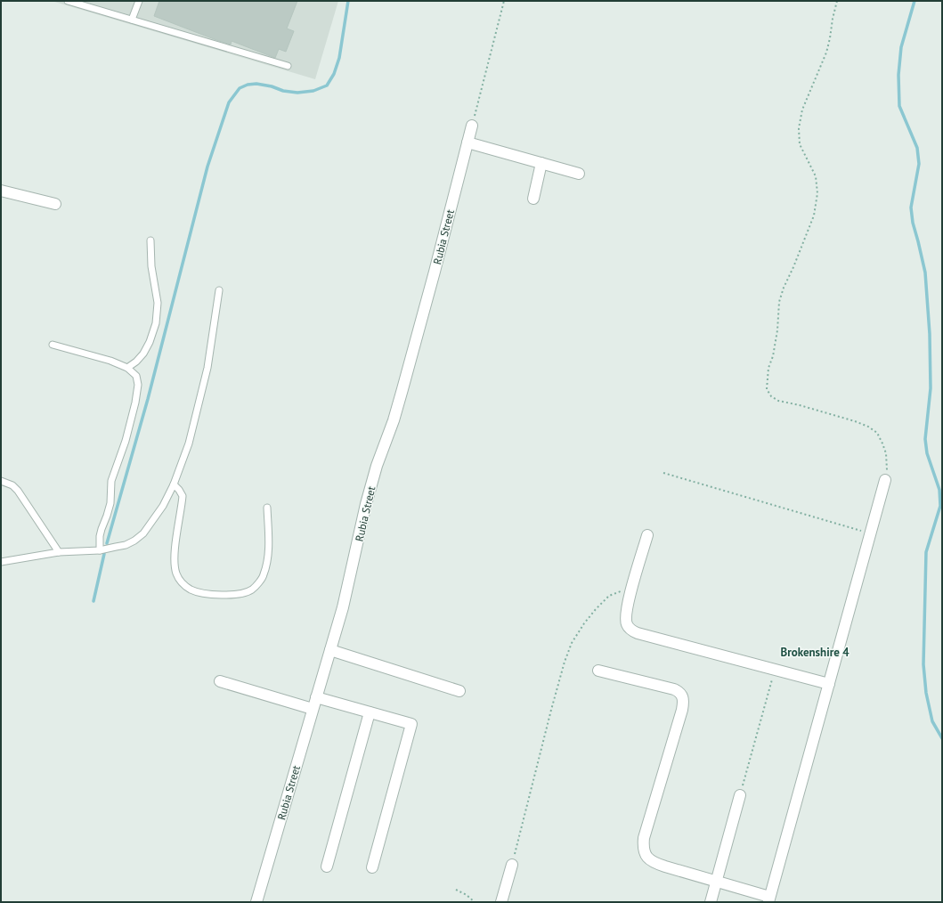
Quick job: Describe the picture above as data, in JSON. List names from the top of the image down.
{
  "streets": {
    "street": ["Rubia Street"]
  },
  "districts": ["Brokenshire 4"]
}
